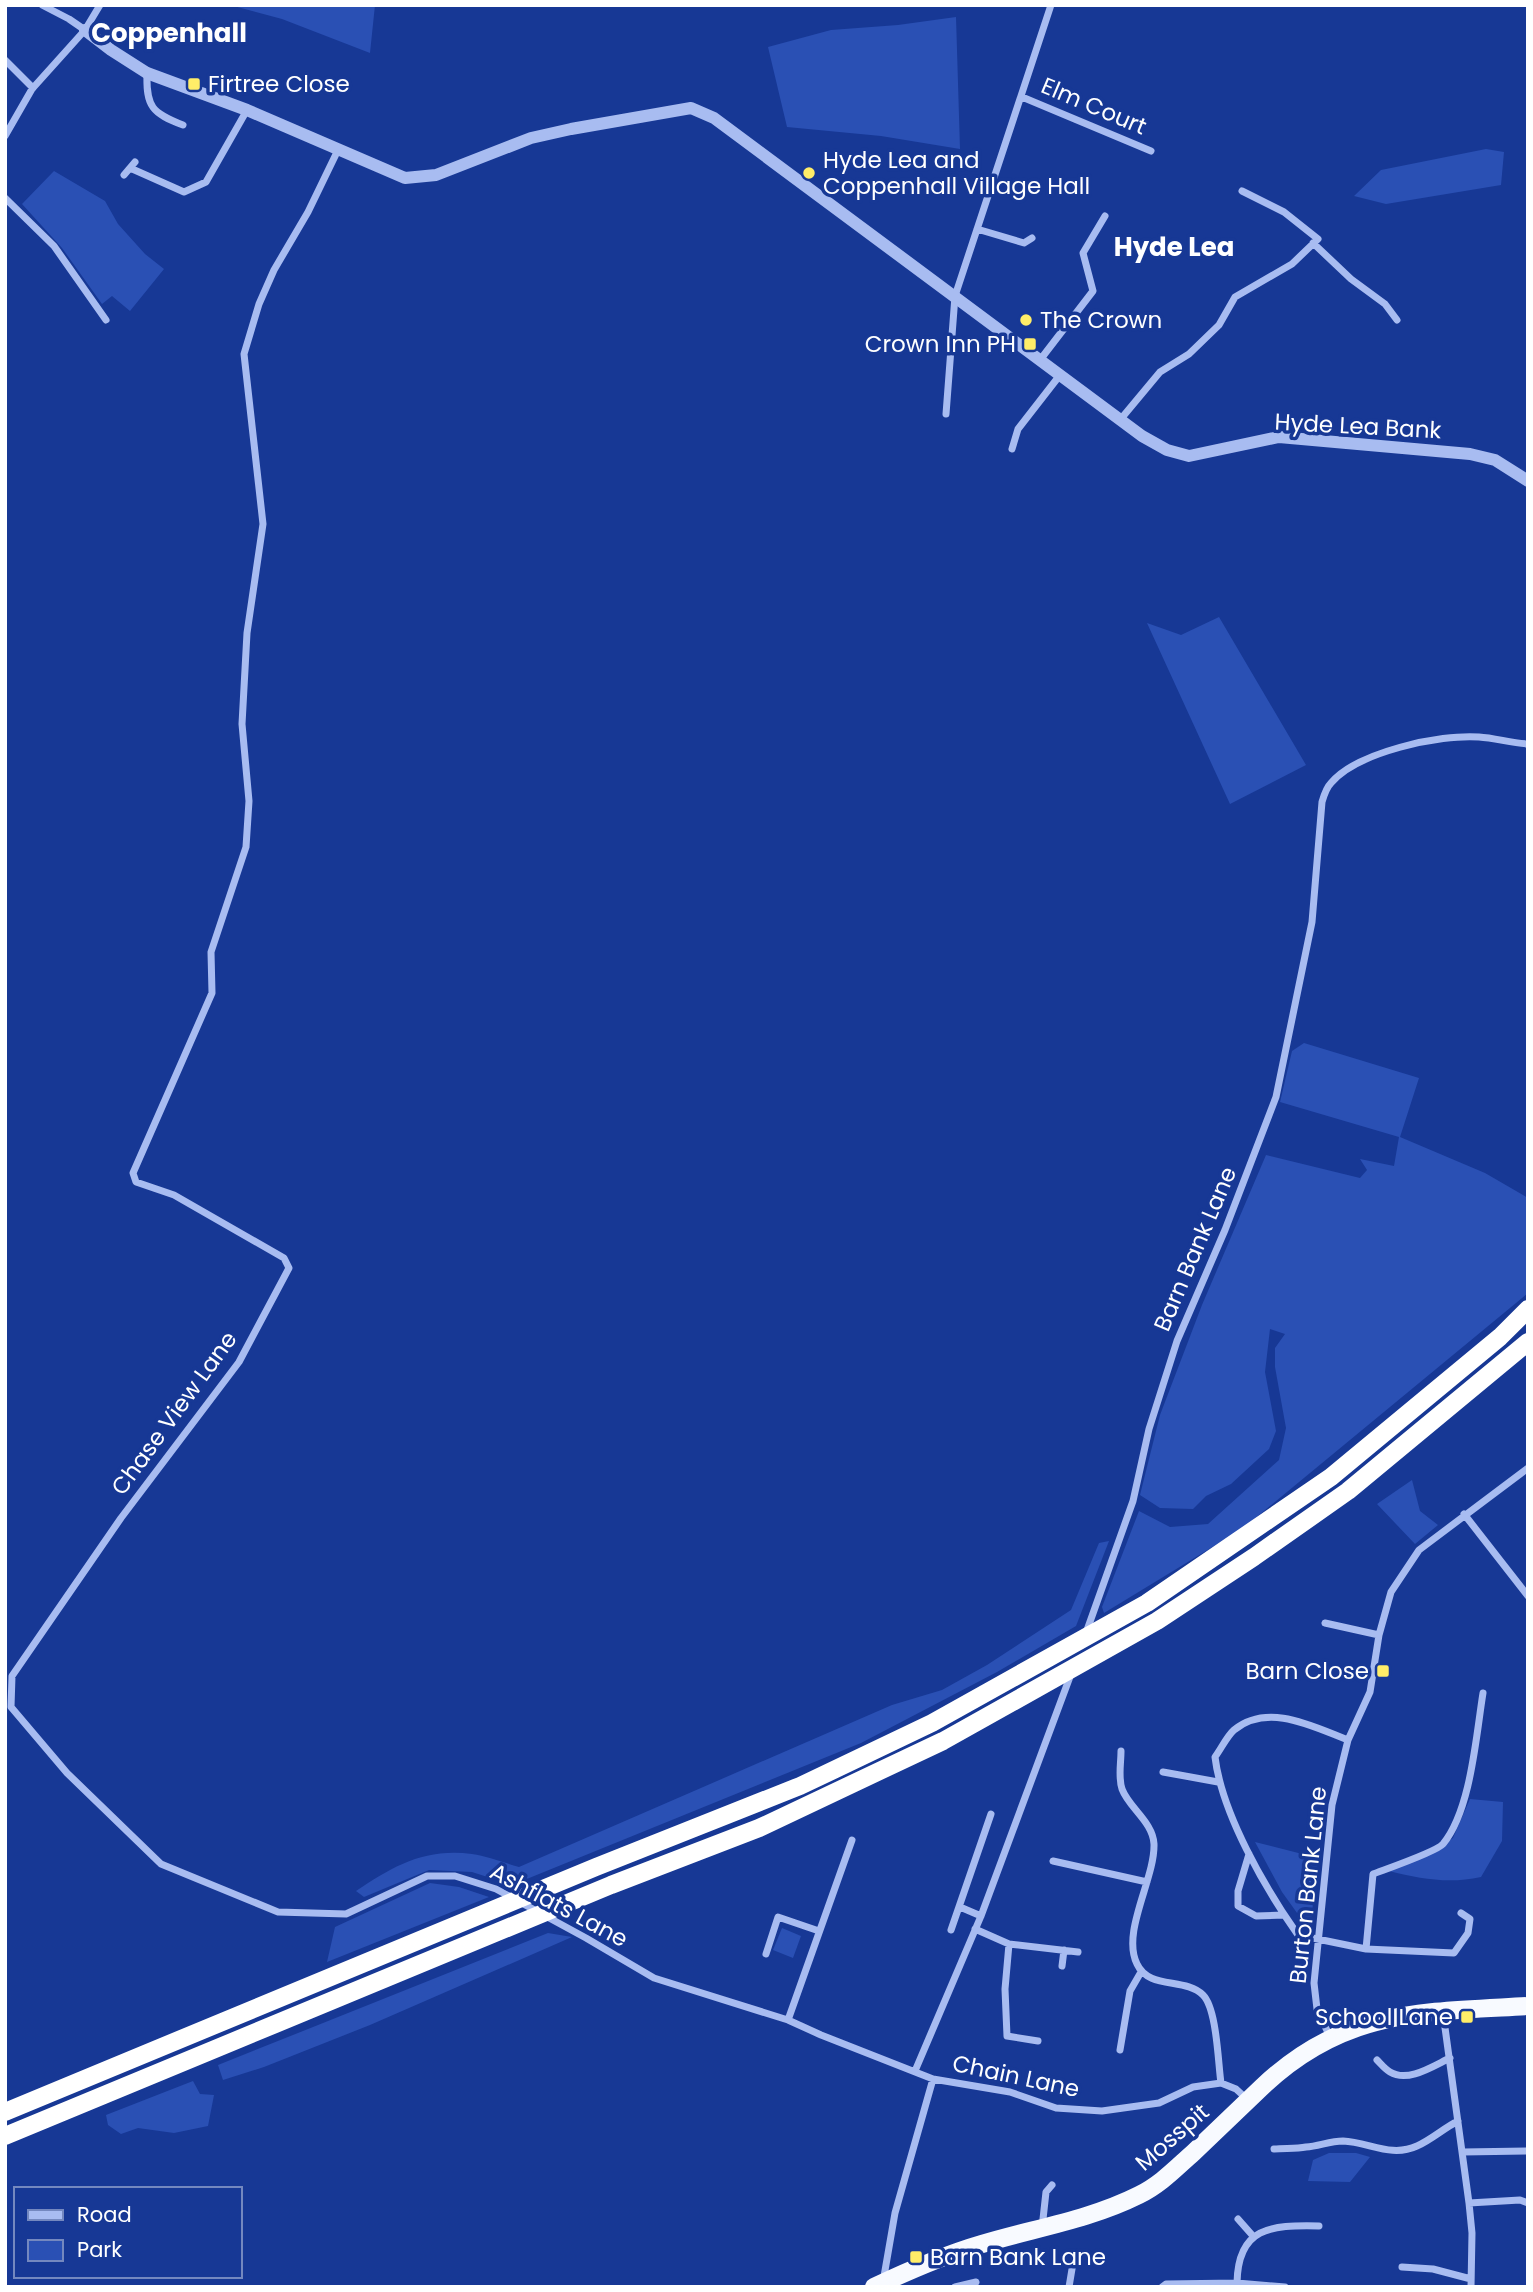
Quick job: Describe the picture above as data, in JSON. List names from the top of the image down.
{
  "streets": {
    "highway": ["Mosspit"],
    "street": [
      "Elm Court",
      "Hyde Lea Bank",
      "Barn Bank Lane",
      "Chase View Lane",
      "Burton Bank Lane",
      "Ashflats Lane",
      "Chain Lane"
    ]
  },
  "crossings": [
    ["Hyde Lea Bank", "Chase View Lane"],
    ["Barn Bank Lane", "Ashflats Lane"],
    ["Chase View Lane", "Ashflats Lane"],
    ["Burton Bank Lane", "Mosspit"],
    ["Ashflats Lane", "Chain Lane"]
  ],
  "districts": ["Coppenhall", "Hyde Lea"],
  "places": {
    "transit": [
      "Firtree Close",
      "Crown Inn PH",
      "Barn Close",
      "School Lane",
      "Barn Bank Lane"
    ],
    "other": ["Hyde Lea and Coppenhall Village Hall", "The Crown"]
  },
  "legend": ["Road", "Park"]
}
